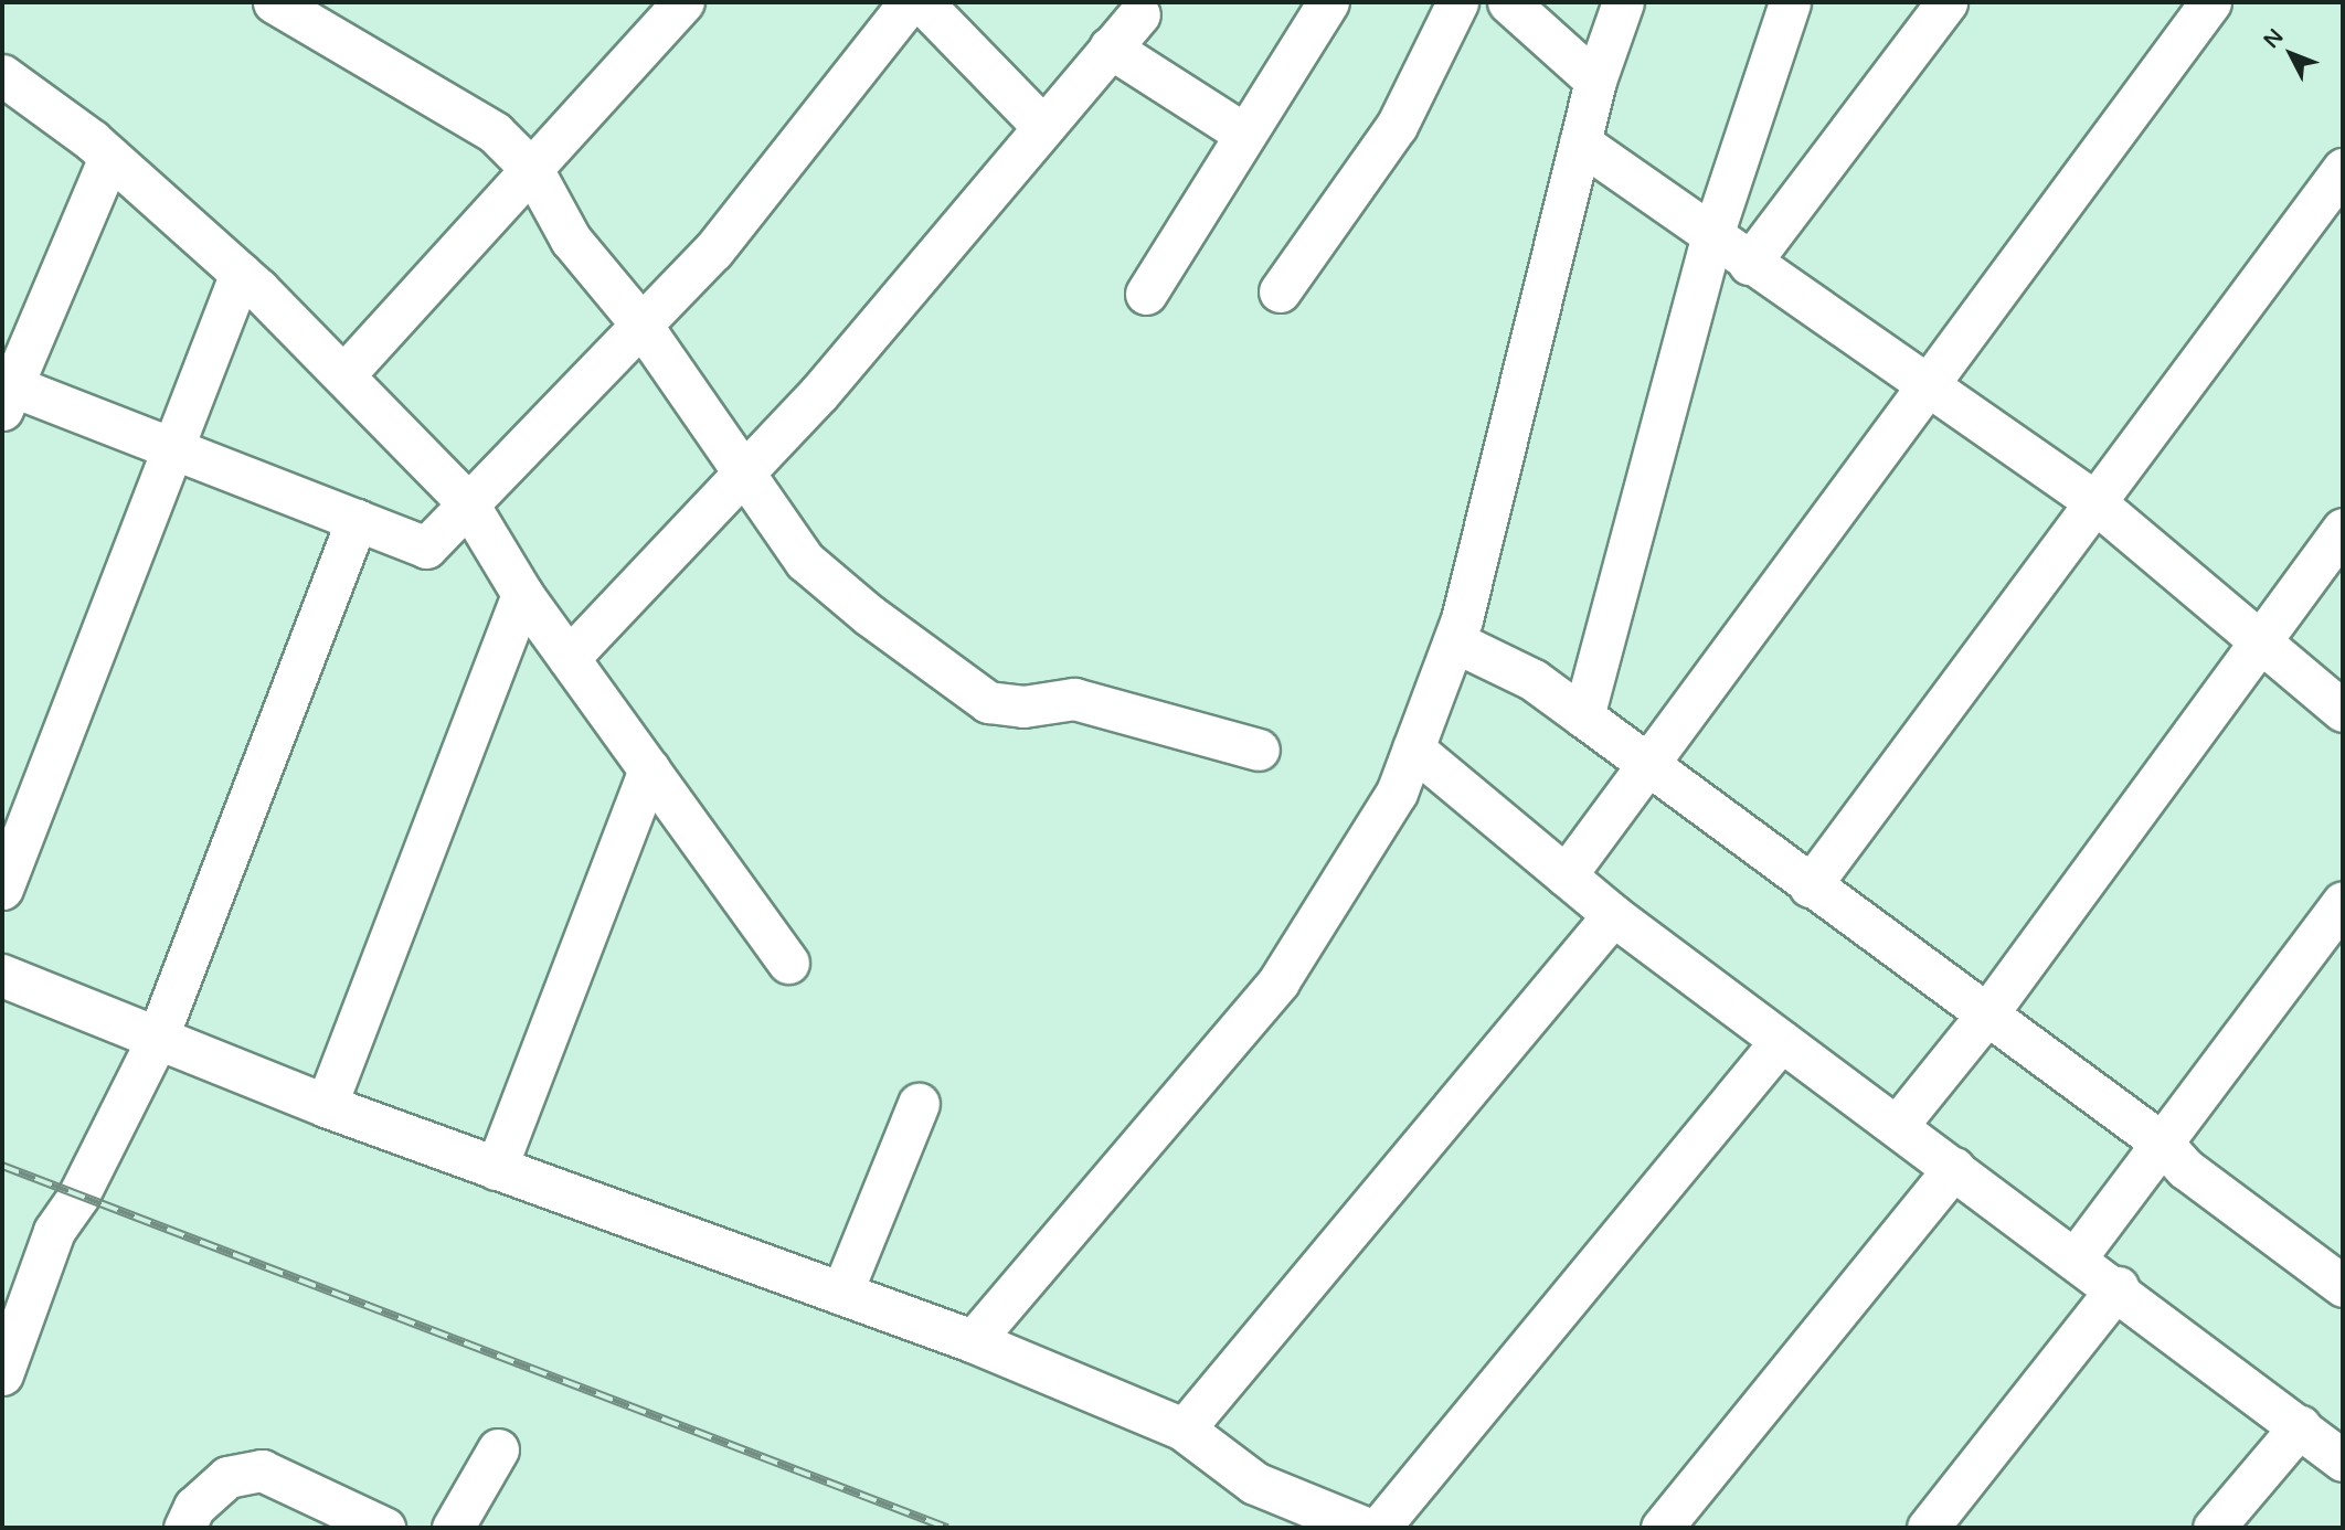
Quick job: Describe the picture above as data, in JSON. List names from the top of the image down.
{
  "north": "top left"
}
